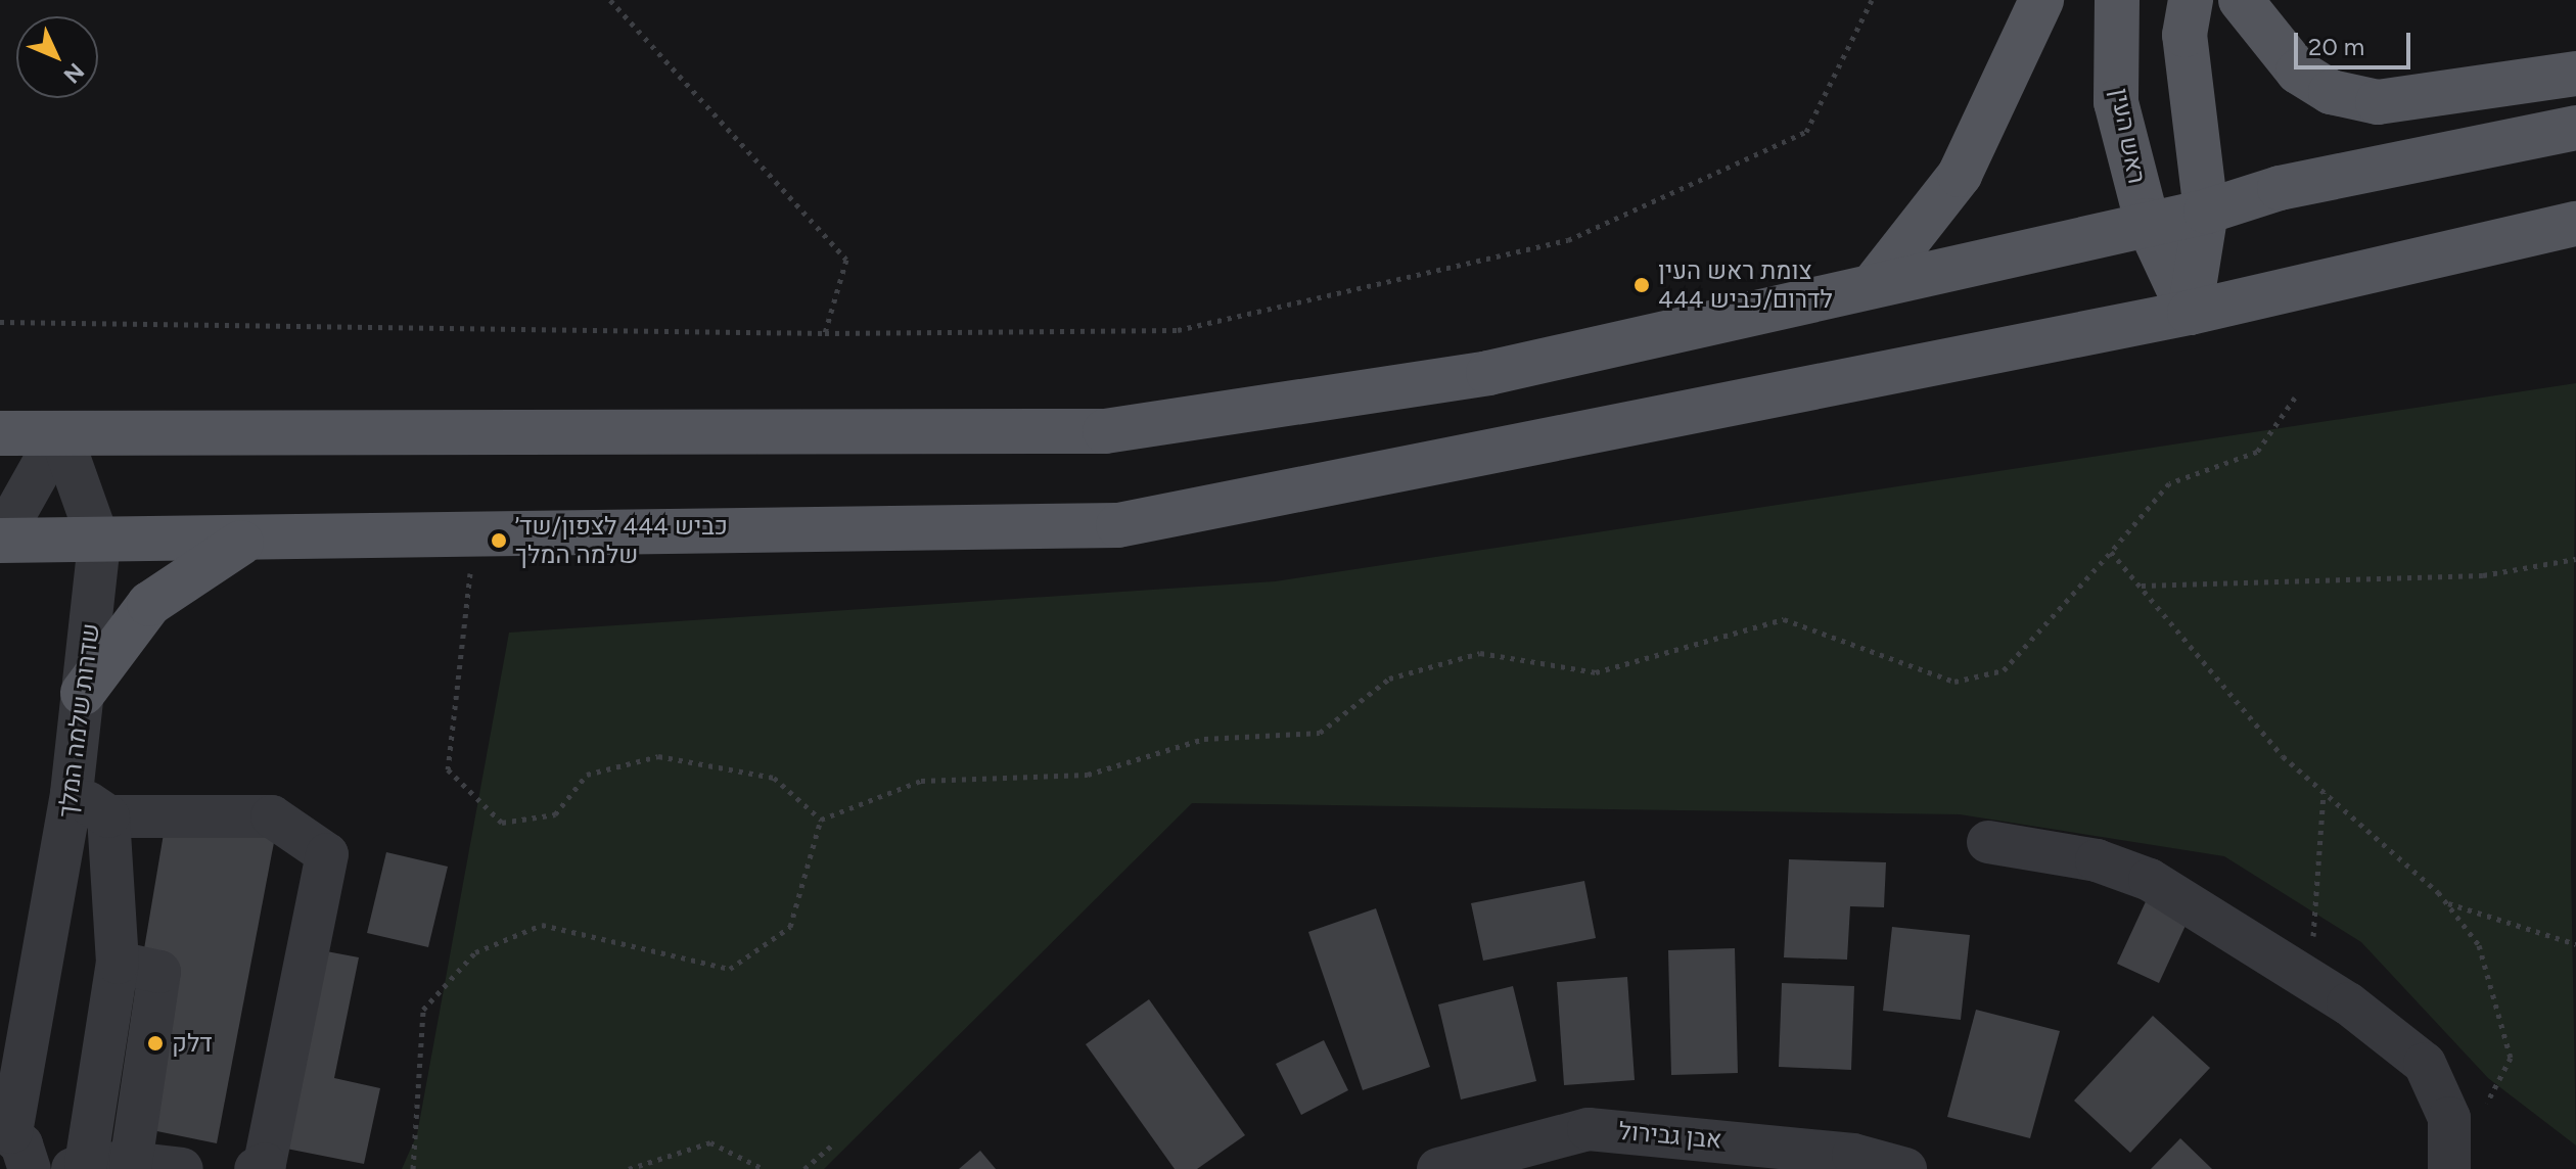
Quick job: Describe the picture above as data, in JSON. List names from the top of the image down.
{
  "streets": {
    "main road": ["ראש העין"],
    "street": ["שדרות שלמה המלך", "אבן גבירול"]
  },
  "places": ["צומת ראש העין לדרום/כביש 444", "כביש 444 לצפון/שד׳ שלמה המלך", "דלק"],
  "scale_bar": "20 m",
  "north": "bottom right"
}
